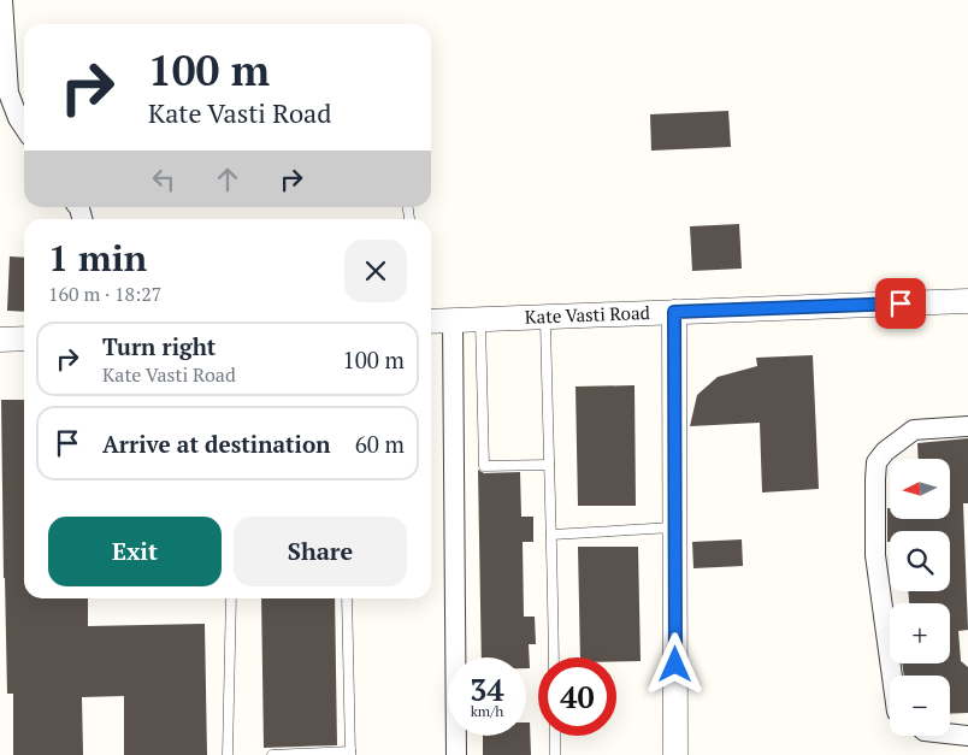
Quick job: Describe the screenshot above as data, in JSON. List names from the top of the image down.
{
  "streets": {
    "street": ["Kate Vasti Road"]
  },
  "north": "left",
  "page": {
    "turn": ["100 m", "Kate Vasti Road"],
    "heading": ["1 min", "160 m · 18:27"],
    "list": [
      {
        "name": "Turn right",
        "note": "Kate Vasti Road",
        "value": "100 m"
      },
      {
        "name": "Arrive at destination",
        "value": "60 m"
      }
    ],
    "map_buttons": ["+", "−"],
    "buttons": ["Exit", "Share"],
    "speed": "34 km/h",
    "limit": "40"
  }
}
